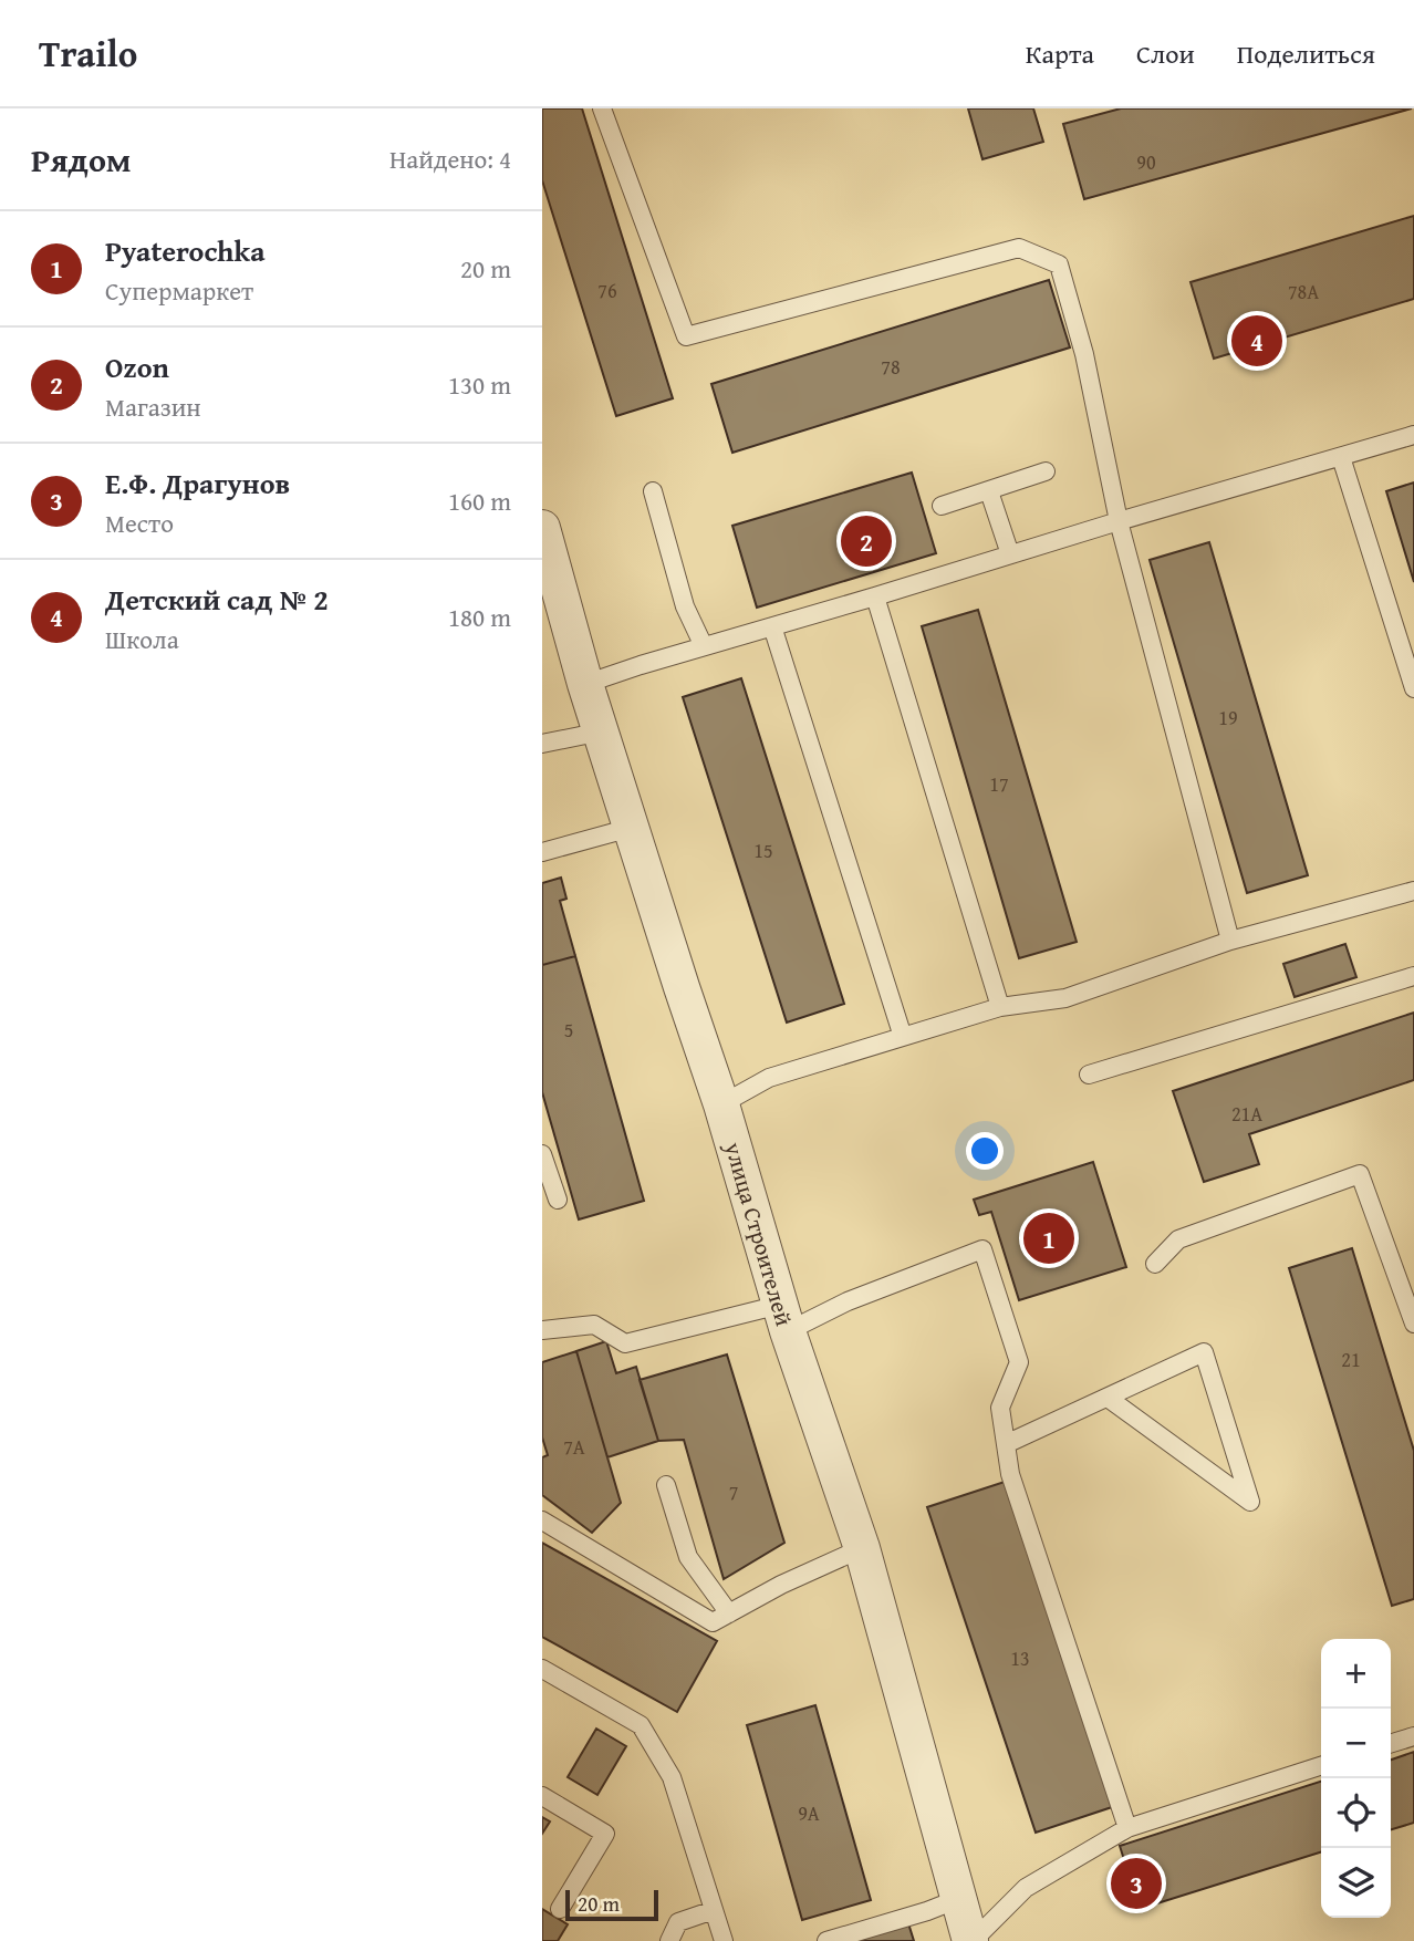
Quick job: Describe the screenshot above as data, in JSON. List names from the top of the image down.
{
  "streets": {
    "street": ["улица Строителей"]
  },
  "house_numbers": [
    "90",
    "76",
    "78А",
    "78",
    "19",
    "17",
    "15",
    "5",
    "21А",
    "21",
    "7А",
    "7",
    "13",
    "9А"
  ],
  "scale_bar": "20 m",
  "page": {
    "header": "Trailo",
    "nav": ["Карта", "Слои", "Поделиться"],
    "heading": ["Рядом", "Найдено: 4"],
    "list": [
      {
        "mark": "1",
        "name": "Pyaterochka",
        "note": "Супермаркет",
        "value": "20 m"
      },
      {
        "mark": "2",
        "name": "Ozon",
        "note": "Магазин",
        "value": "130 m"
      },
      {
        "mark": "3",
        "name": "Е.Ф. Драгунов",
        "note": "Место",
        "value": "160 m"
      },
      {
        "mark": "4",
        "name": "Детский сад № 2",
        "note": "Школа",
        "value": "180 m"
      }
    ],
    "pins": [
      "4",
      "2",
      "1",
      "3"
    ],
    "map_buttons": ["+", "−"],
    "scale": "20 m"
  }
}
